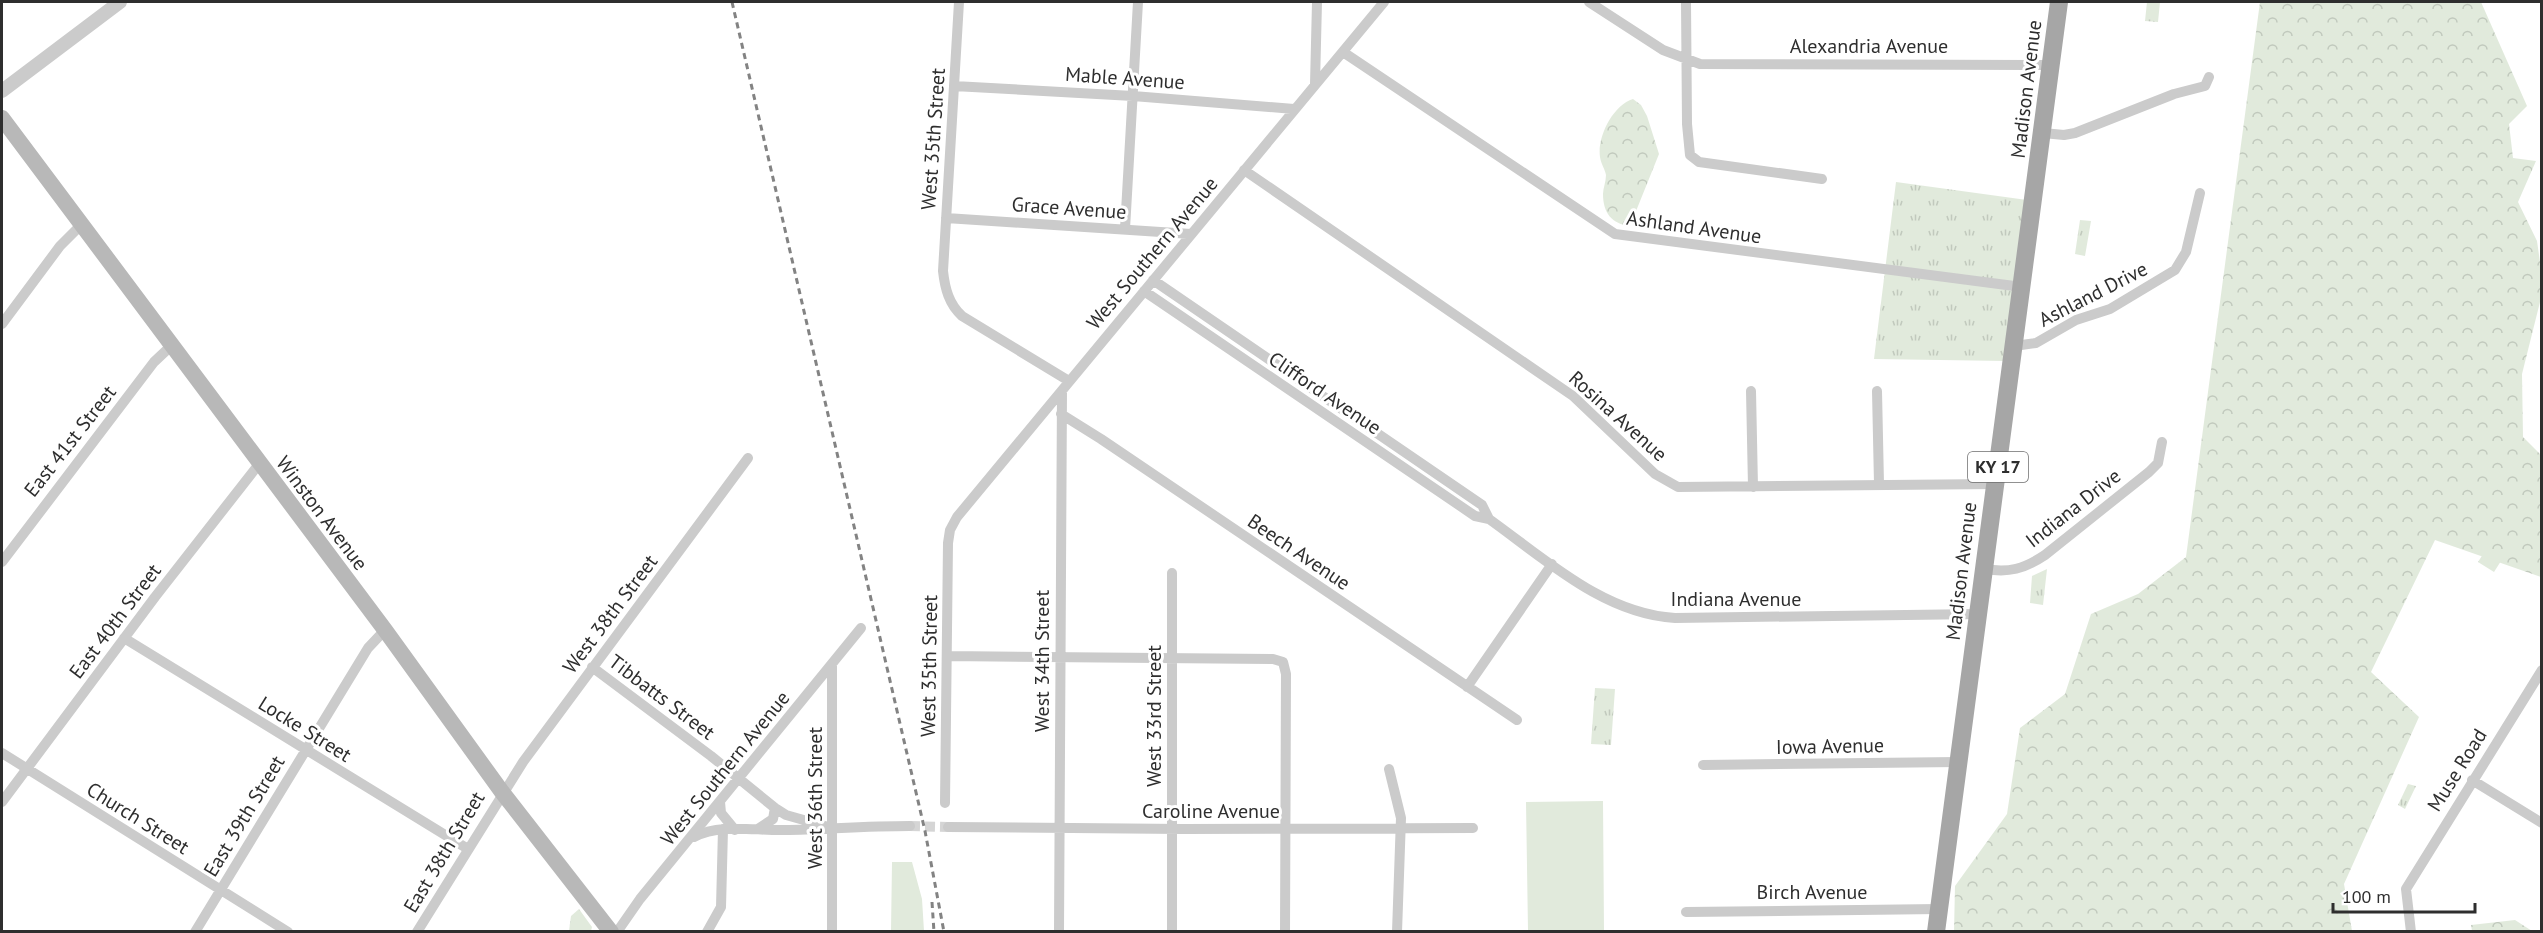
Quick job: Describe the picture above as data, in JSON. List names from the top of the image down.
{
  "streets": {
    "main road": ["Madison Avenue", "KY 17", "Winston Avenue"],
    "street": [
      "Alexandria Avenue",
      "Mable Avenue",
      "West 35th Street",
      "Grace Avenue",
      "Ashland Avenue",
      "West Southern Avenue",
      "Ashland Drive",
      "Clifford Avenue",
      "Rosina Avenue",
      "East 41st Street",
      "Indiana Drive",
      "Beech Avenue",
      "Indiana Avenue",
      "West 38th Street",
      "East 40th Street",
      "West 34th Street",
      "Tibbatts Street",
      "West 33rd Street",
      "Locke Street",
      "Iowa Avenue",
      "Muse Road",
      "West 36th Street",
      "Caroline Avenue",
      "East 39th Street",
      "Church Street",
      "East 38th Street",
      "Birch Avenue"
    ]
  },
  "crossings": [
    ["Alexandria Avenue", "Madison Avenue"],
    ["Mable Avenue", "West 35th Street"],
    ["Mable Avenue", "West Southern Avenue"],
    ["Madison Avenue", "Ashland Avenue"],
    ["Madison Avenue", "Ashland Drive"],
    ["Madison Avenue", "Rosina Avenue"],
    ["Madison Avenue", "Indiana Drive"],
    ["Madison Avenue", "Indiana Avenue"],
    ["Madison Avenue", "Iowa Avenue"],
    ["Madison Avenue", "Birch Avenue"],
    ["West 35th Street", "Grace Avenue"],
    ["West 35th Street", "West Southern Avenue"],
    ["Grace Avenue", "West Southern Avenue"],
    ["Ashland Avenue", "West Southern Avenue"],
    ["West Southern Avenue", "Clifford Avenue"],
    ["West Southern Avenue", "Rosina Avenue"],
    ["West Southern Avenue", "West 34th Street"],
    ["West Southern Avenue", "Tibbatts Street"],
    ["West Southern Avenue", "West 36th Street"],
    ["Clifford Avenue", "Indiana Avenue"],
    ["East 41st Street", "Winston Avenue"],
    ["Winston Avenue", "West 38th Street"],
    ["Winston Avenue", "East 40th Street"],
    ["Winston Avenue", "East 39th Street"],
    ["Winston Avenue", "East 38th Street"],
    ["Beech Avenue", "West 34th Street"],
    ["West 38th Street", "Tibbatts Street"],
    ["West 38th Street", "East 38th Street"],
    ["East 40th Street", "Locke Street"],
    ["East 40th Street", "Church Street"],
    ["West 34th Street", "Caroline Avenue"],
    ["Tibbatts Street", "West 36th Street"],
    ["West 33rd Street", "Caroline Avenue"],
    ["Locke Street", "East 39th Street"],
    ["Locke Street", "East 38th Street"],
    ["East 39th Street", "Church Street"]
  ],
  "scale_bar": "100 m"
}
